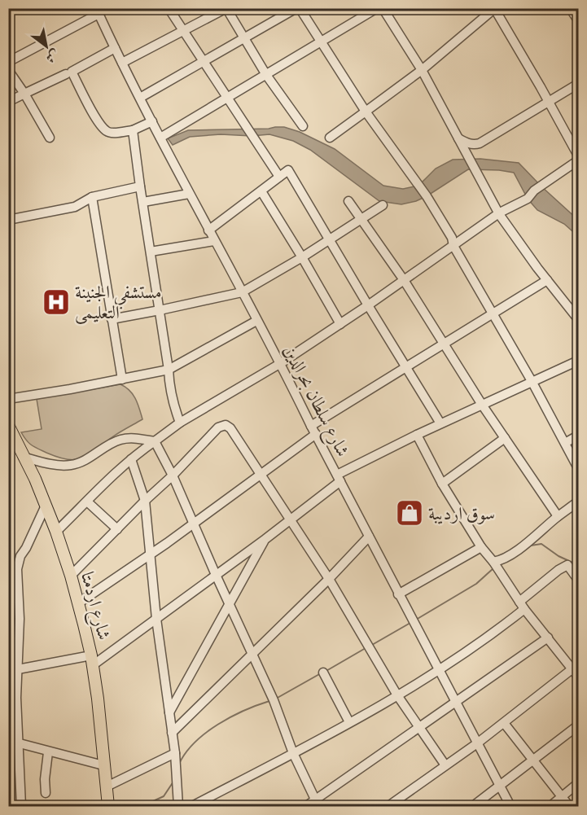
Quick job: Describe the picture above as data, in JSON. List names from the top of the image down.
{
  "streets": {
    "main road": ["شارع اردمتا"],
    "street": ["شارع سلطان بحرالدين"]
  },
  "places": {
    "hospital": ["مستشفي الجنينة التعليمى"],
    "shop": ["سوق ارديبة"]
  },
  "north": "bottom right"
}
